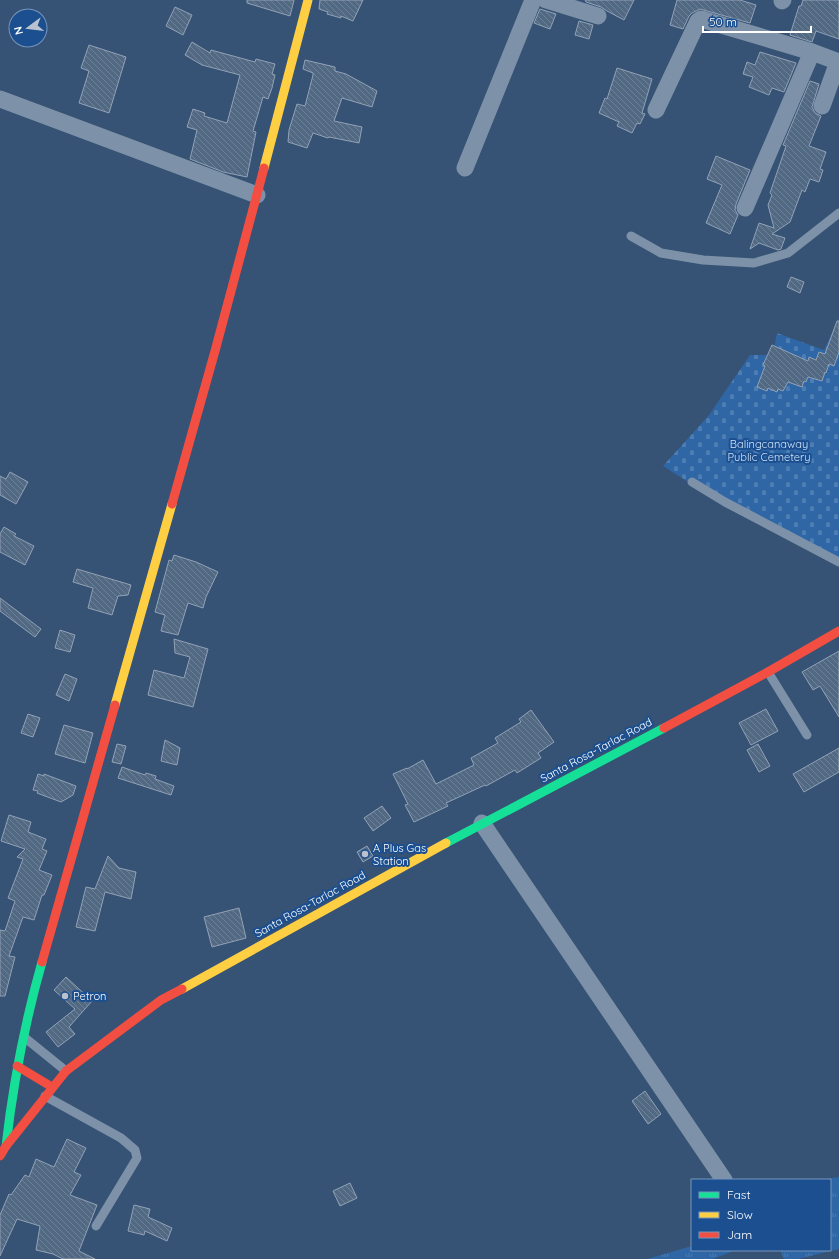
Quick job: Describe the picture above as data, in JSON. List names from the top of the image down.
{
  "streets": {
    "main road": ["Santa Rosa-Tarlac Road"]
  },
  "parks": ["Balingcanaway Public Cemetery"],
  "places": ["A Plus Gas Station", "Petron"],
  "legend": ["Fast", "Slow", "Jam"],
  "scale_bar": "50 m",
  "north": "left"
}
